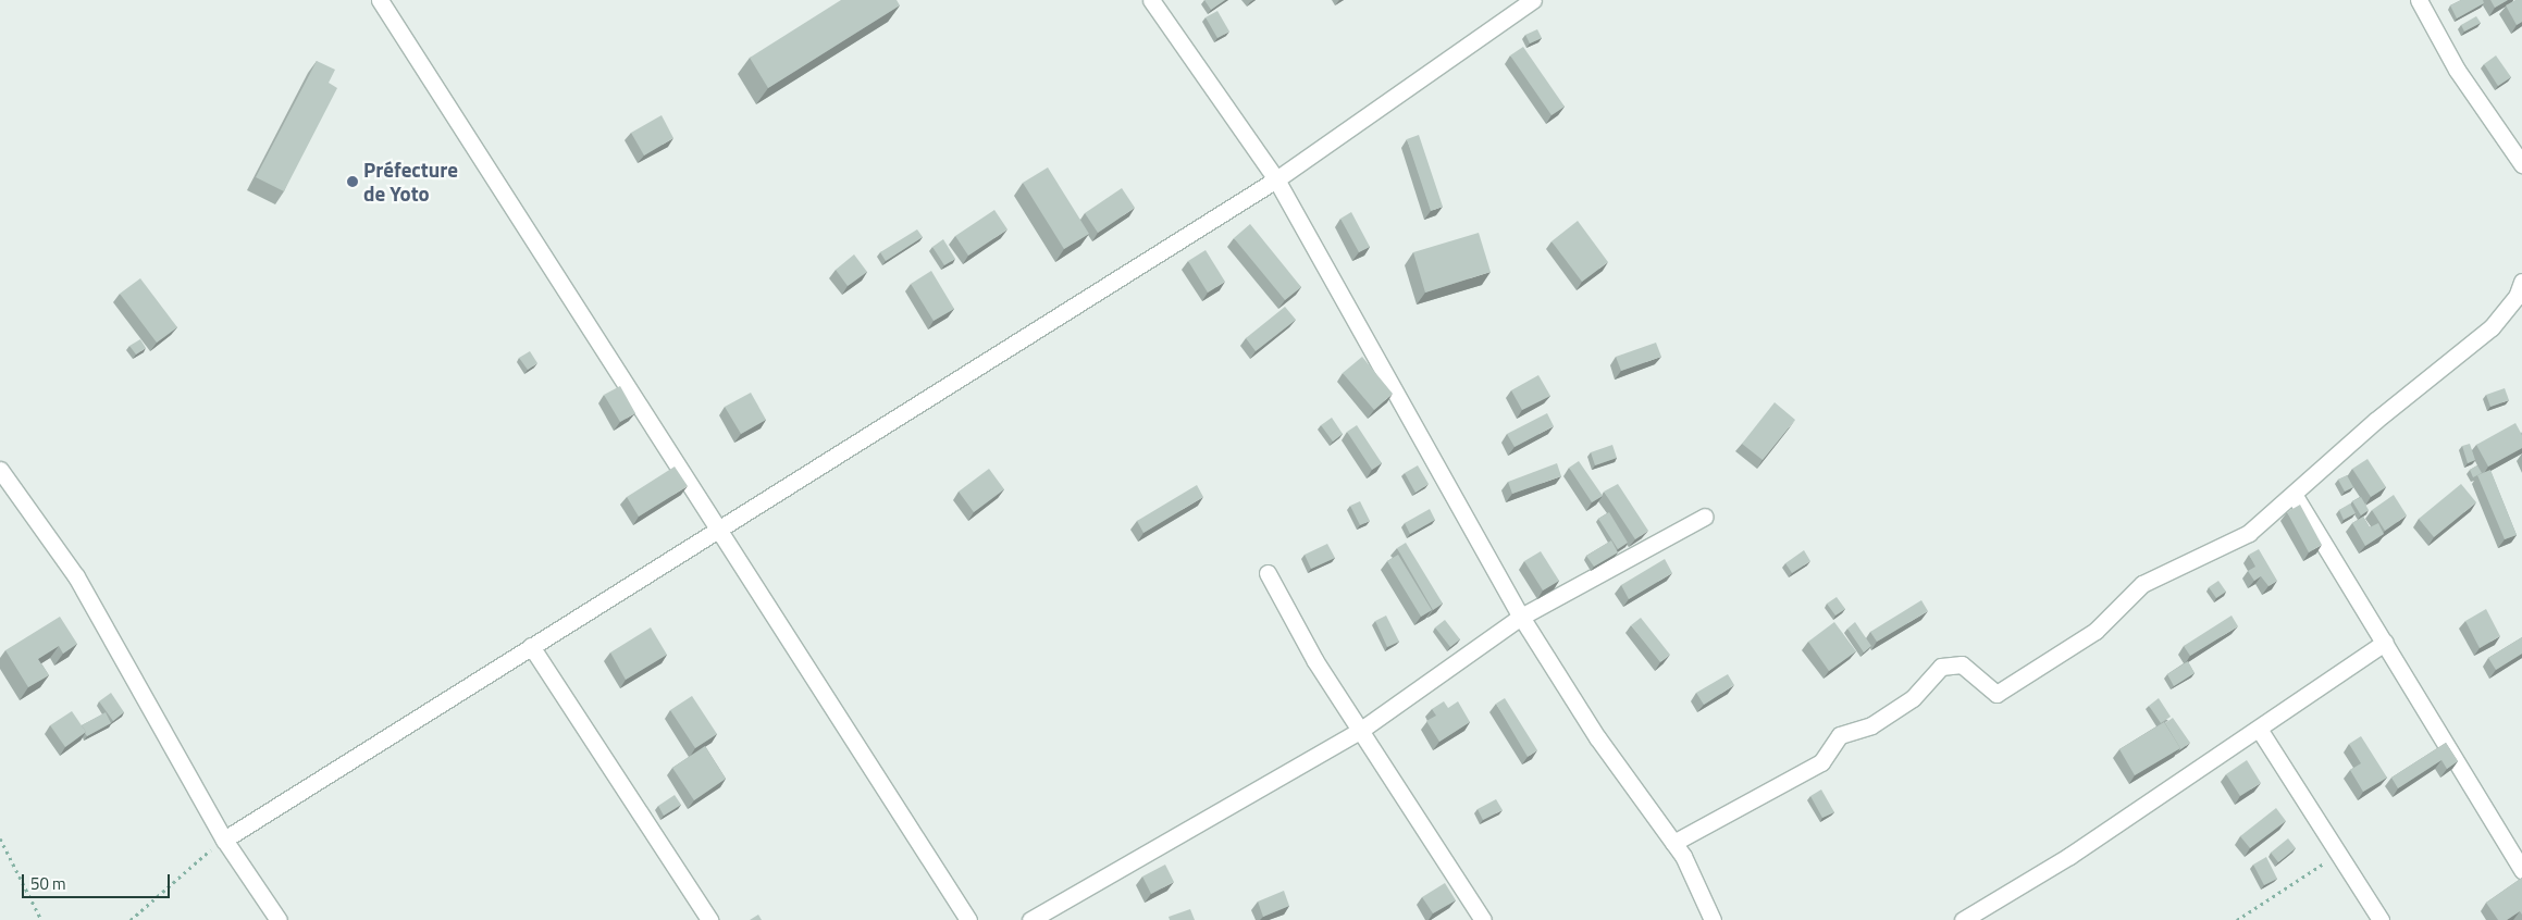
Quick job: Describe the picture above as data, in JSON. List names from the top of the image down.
{
  "places": ["Préfecture de Yoto"],
  "scale_bar": "50 m"
}
